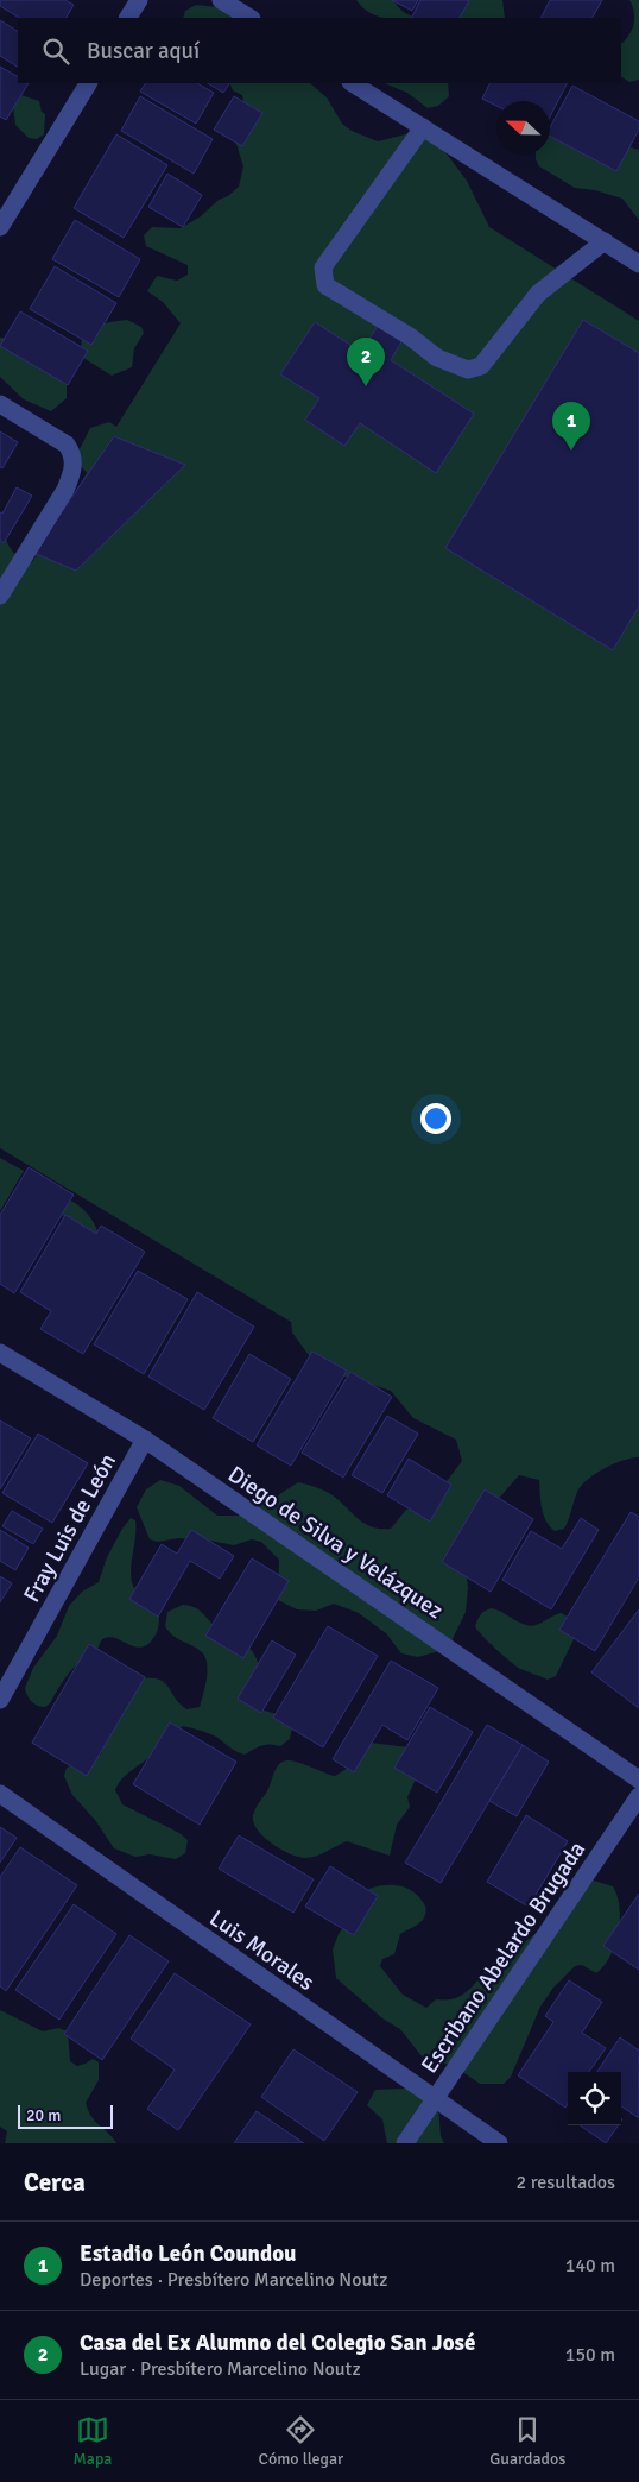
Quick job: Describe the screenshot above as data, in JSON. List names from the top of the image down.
{
  "streets": {
    "street": [
      "Fray Luis de León",
      "Diego de Silva y Velázquez",
      "Luis Morales",
      "Escribano Abelardo Brugada"
    ]
  },
  "crossings": [
    ["Fray Luis de León", "Diego de Silva y Velázquez"],
    ["Luis Morales", "Escribano Abelardo Brugada"]
  ],
  "scale_bar": "20 m",
  "north": "left",
  "page": {
    "search": "Buscar aquí",
    "pins": ["2", "1"],
    "scale": "20 m",
    "heading": ["Cerca", "2 resultados"],
    "list": [
      {
        "mark": "1",
        "name": "Estadio León Coundou",
        "note": "Deportes · Presbítero Marcelino Noutz",
        "value": "140 m"
      },
      {
        "mark": "2",
        "name": "Casa del Ex Alumno del Colegio San José",
        "note": "Lugar · Presbítero Marcelino Noutz",
        "value": "150 m"
      }
    ],
    "nav": ["Mapa", "Cómo llegar", "Guardados"]
  }
}
